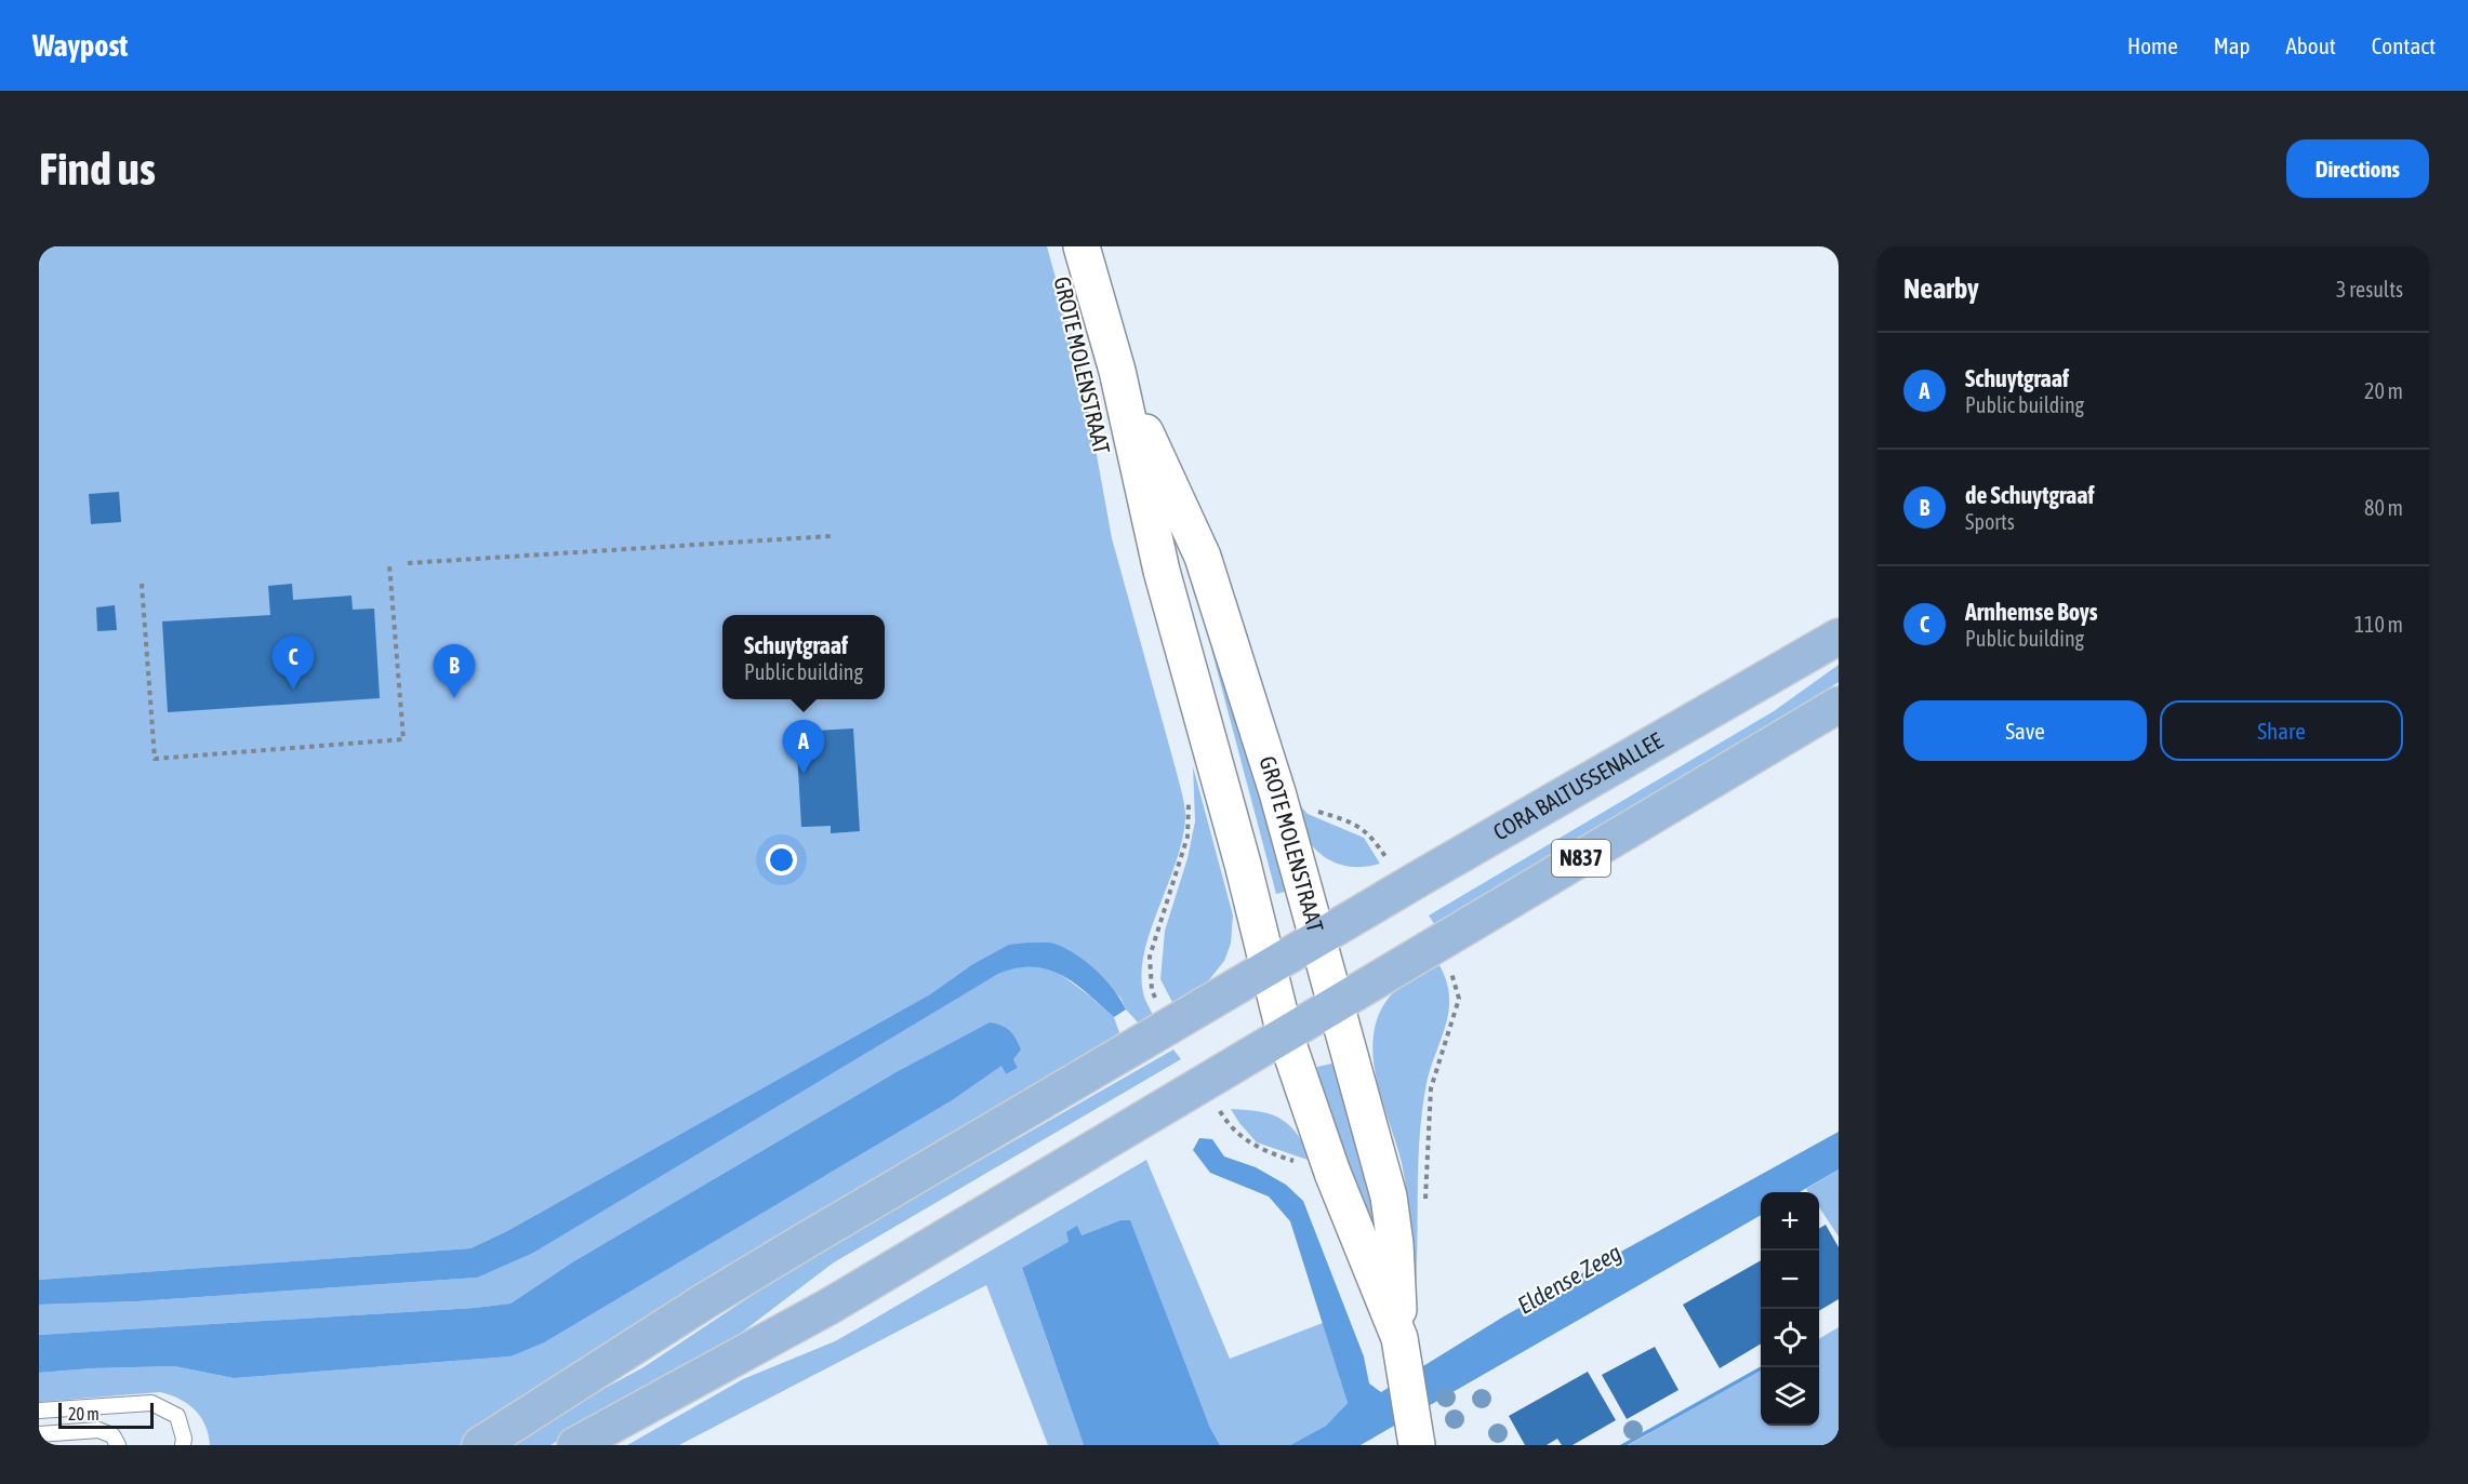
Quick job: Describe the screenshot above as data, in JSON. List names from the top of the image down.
{
  "streets": {
    "main road": ["CORA BALTUSSENALLEE", "N837"],
    "street": ["GROTE MOLENSTRAAT"]
  },
  "crossings": [
    ["GROTE MOLENSTRAAT", "CORA BALTUSSENALLEE"],
    ["GROTE MOLENSTRAAT", "N837"],
    ["CORA BALTUSSENALLEE", "N837"]
  ],
  "water": ["Eldense Zeeg"],
  "scale_bar": "20 m",
  "page": {
    "header": "Waypost",
    "nav": [
      "Home",
      "Map",
      "About",
      "Contact"
    ],
    "buttons": [
      "Directions",
      ["Save", "Share"]
    ],
    "title": "Find us",
    "heading": ["Nearby", "3 results"],
    "list": [
      {
        "mark": "A",
        "name": "Schuytgraaf",
        "note": "Public building",
        "value": "20 m"
      },
      {
        "mark": "B",
        "name": "de Schuytgraaf",
        "note": "Sports",
        "value": "80 m"
      },
      {
        "mark": "C",
        "name": "Arnhemse Boys",
        "note": "Public building",
        "value": "110 m"
      }
    ],
    "popup": ["Schuytgraaf", "Public building"],
    "pins": ["C", "B", "A"],
    "map_buttons": ["+", "−"],
    "scale": "20 m"
  }
}
